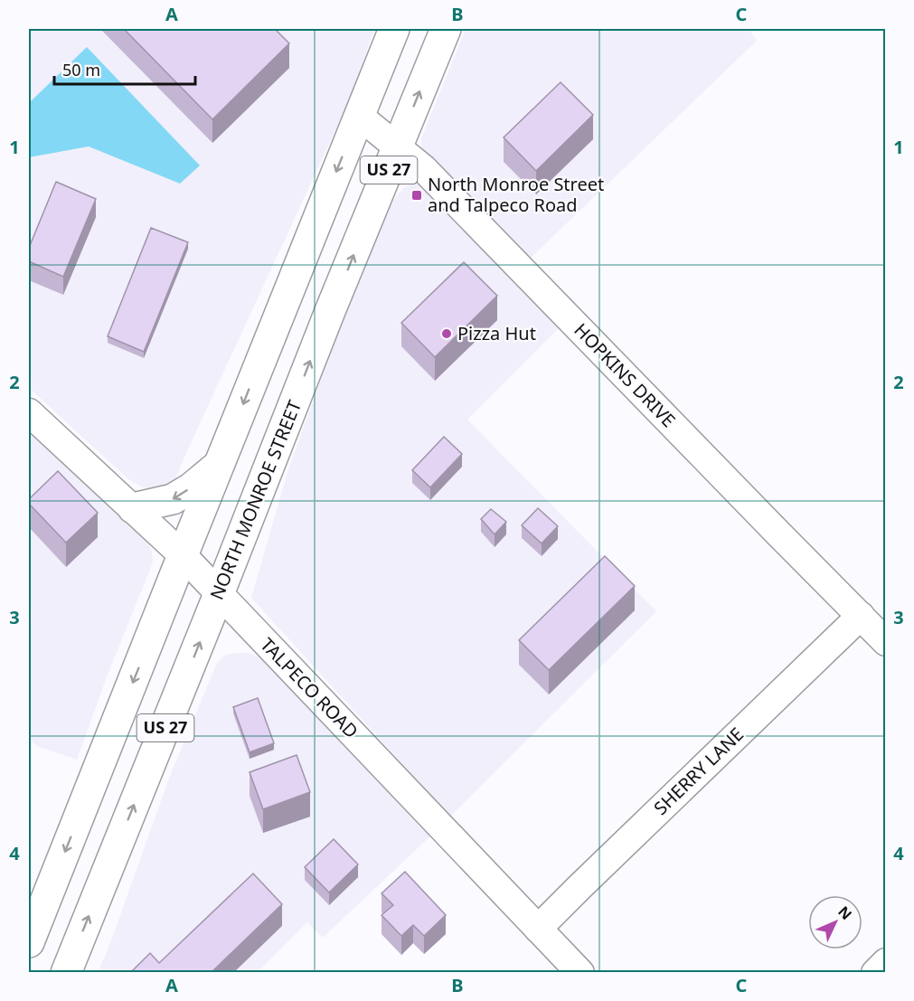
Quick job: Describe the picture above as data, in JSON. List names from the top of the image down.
{
  "streets": {
    "highway": ["US 27", "NORTH MONROE STREET"],
    "street": ["HOPKINS DRIVE", "TALPECO ROAD", "SHERRY LANE"]
  },
  "crossings": [
    ["US 27", "HOPKINS DRIVE"],
    ["US 27", "TALPECO ROAD"],
    ["HOPKINS DRIVE", "NORTH MONROE STREET"],
    ["HOPKINS DRIVE", "SHERRY LANE"],
    ["NORTH MONROE STREET", "TALPECO ROAD"],
    ["TALPECO ROAD", "SHERRY LANE"]
  ],
  "places": {
    "transit": ["North Monroe Street and Talpeco Road"],
    "other": ["Pizza Hut"]
  },
  "scale_bar": "50 m",
  "north": "top right",
  "grid": {
    "columns": ["A", "B", "C"],
    "rows": [
      "1",
      "2",
      "3",
      "4"
    ]
  }
}
